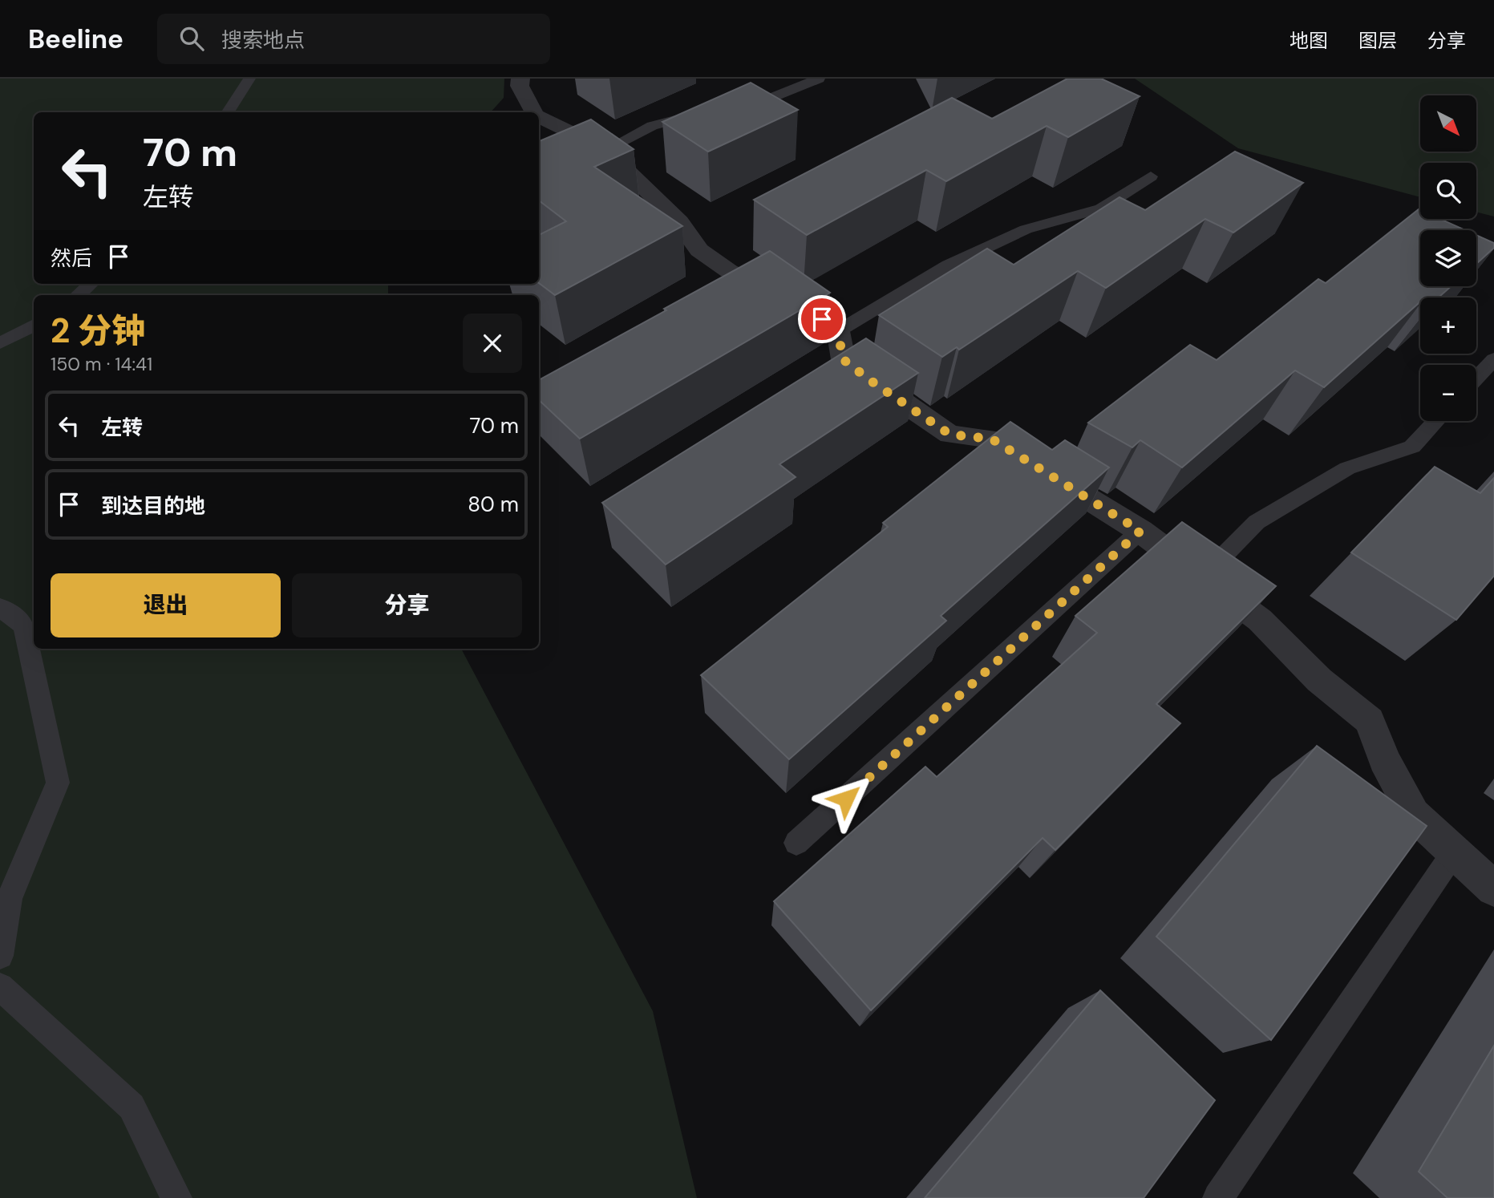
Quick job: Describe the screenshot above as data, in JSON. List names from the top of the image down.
{
  "north": "bottom right",
  "page": {
    "header": "Beeline",
    "search": "搜索地点",
    "nav": ["地图", "图层", "分享"],
    "map_buttons": ["+", "−"],
    "turn": ["70 m", "左转"],
    "then": "然后",
    "heading": ["2 分钟", "150 m · 14:41"],
    "list": [
      {
        "name": "左转",
        "value": "70 m"
      },
      {
        "name": "到达目的地",
        "value": "80 m"
      }
    ],
    "buttons": ["退出", "分享"]
  }
}
